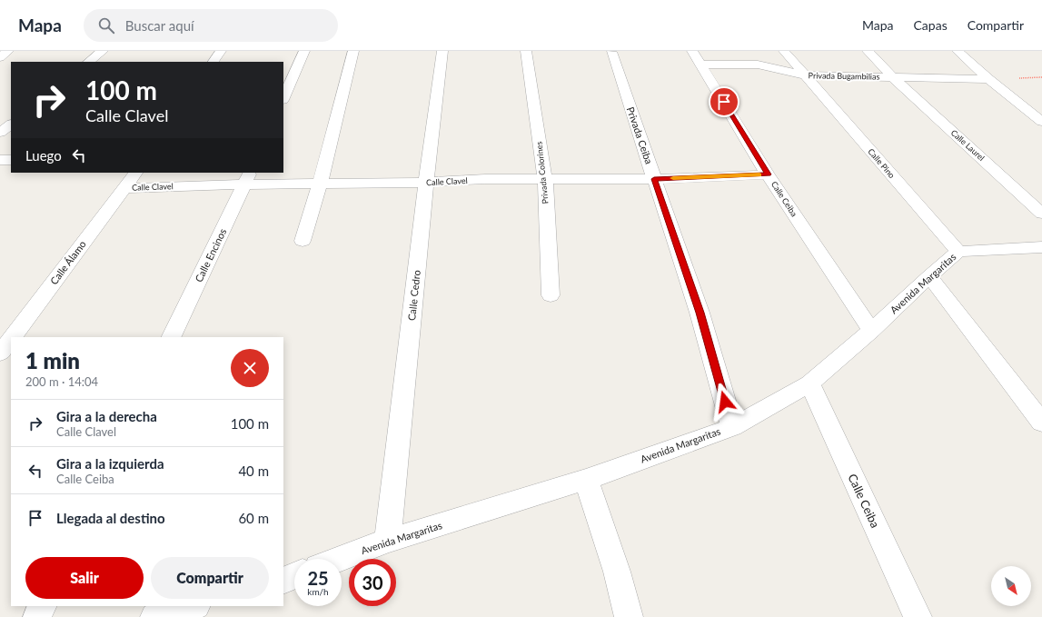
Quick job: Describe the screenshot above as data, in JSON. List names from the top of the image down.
{
  "streets": {
    "street": [
      "Privada Bugambilias",
      "Privada Ceiba",
      "Calle Laurel",
      "Calle Pino",
      "Privada Colorines",
      "Calle Clavel",
      "Calle Ceiba",
      "Calle Encinos",
      "Calle Álamo",
      "Avenida Margaritas",
      "Calle Cedro"
    ]
  },
  "crossings": [
    ["Privada Bugambilias", "Calle Laurel"],
    ["Privada Bugambilias", "Calle Pino"],
    ["Privada Bugambilias", "Calle Ceiba"],
    ["Privada Ceiba", "Calle Clavel"],
    ["Privada Ceiba", "Avenida Margaritas"],
    ["Calle Pino", "Avenida Margaritas"],
    ["Privada Colorines", "Calle Clavel"],
    ["Calle Clavel", "Calle Ceiba"],
    ["Calle Clavel", "Calle Encinos"],
    ["Calle Clavel", "Calle Álamo"],
    ["Calle Clavel", "Calle Cedro"],
    ["Calle Ceiba", "Avenida Margaritas"],
    ["Avenida Margaritas", "Calle Cedro"]
  ],
  "north": "bottom right",
  "page": {
    "header": "Mapa",
    "search": "Buscar aquí",
    "nav": ["Mapa", "Capas", "Compartir"],
    "turn": ["100 m", "Calle Clavel"],
    "then": "Luego",
    "heading": ["1 min", "200 m · 14:04"],
    "list": [
      {
        "name": "Gira a la derecha",
        "note": "Calle Clavel",
        "value": "100 m"
      },
      {
        "name": "Gira a la izquierda",
        "note": "Calle Ceiba",
        "value": "40 m"
      },
      {
        "name": "Llegada al destino",
        "value": "60 m"
      }
    ],
    "buttons": ["Salir", "Compartir"],
    "speed": "25 km/h",
    "limit": "30"
  }
}
